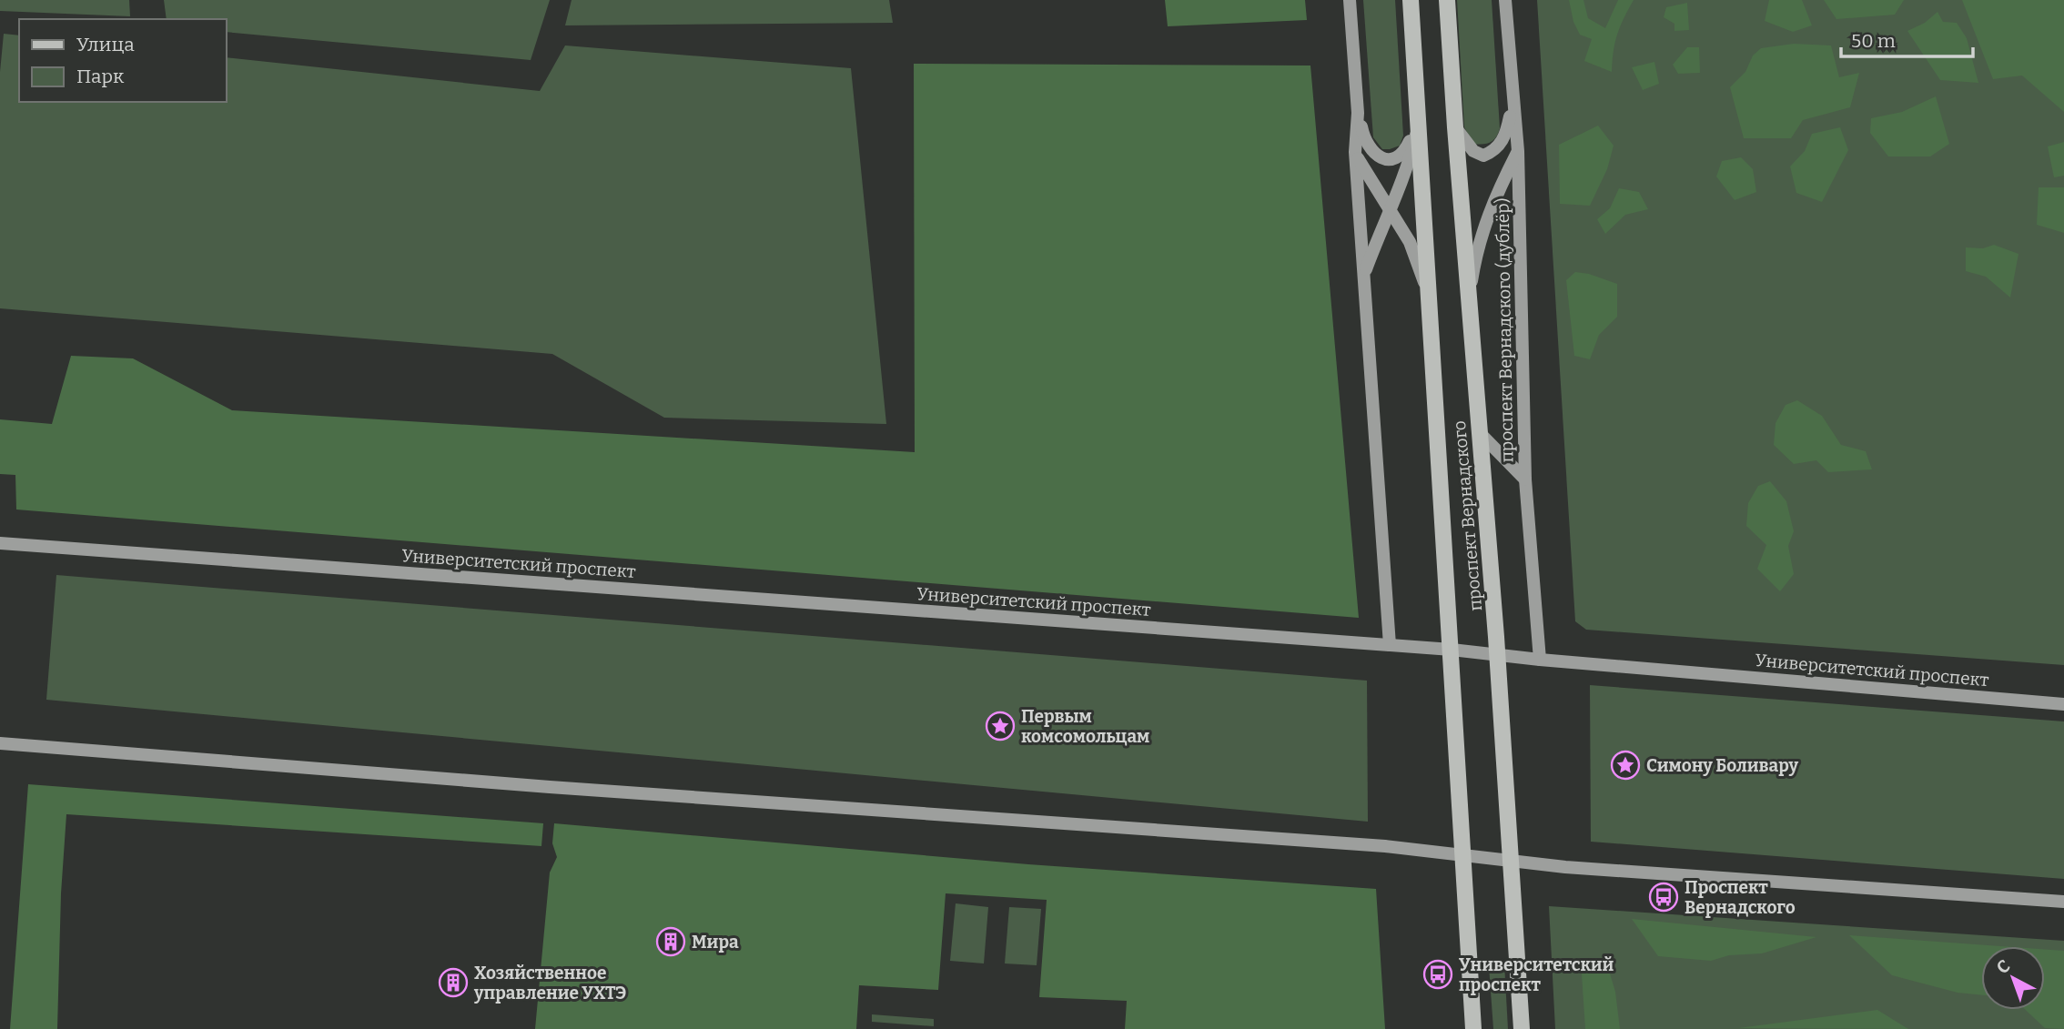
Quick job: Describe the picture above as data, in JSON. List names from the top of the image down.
{
  "streets": {
    "main road": ["проспект Вернадского (дублёр)", "проспект Вернадского", "Университетский проспект"]
  },
  "crossings": [
    ["проспект Вернадского (дублёр)", "Университетский проспект"],
    ["проспект Вернадского", "Университетский проспект"]
  ],
  "places": {
    "place": ["Первым комсомольцам", "Симону Боливару"],
    "bus stop": ["Проспект Вернадского", "Университетский проспект"],
    "building": ["Мира", "Хозяйственное управление УХТЭ"]
  },
  "legend": ["Улица", "Парк"],
  "scale_bar": "50 m",
  "north": "top left"
}
